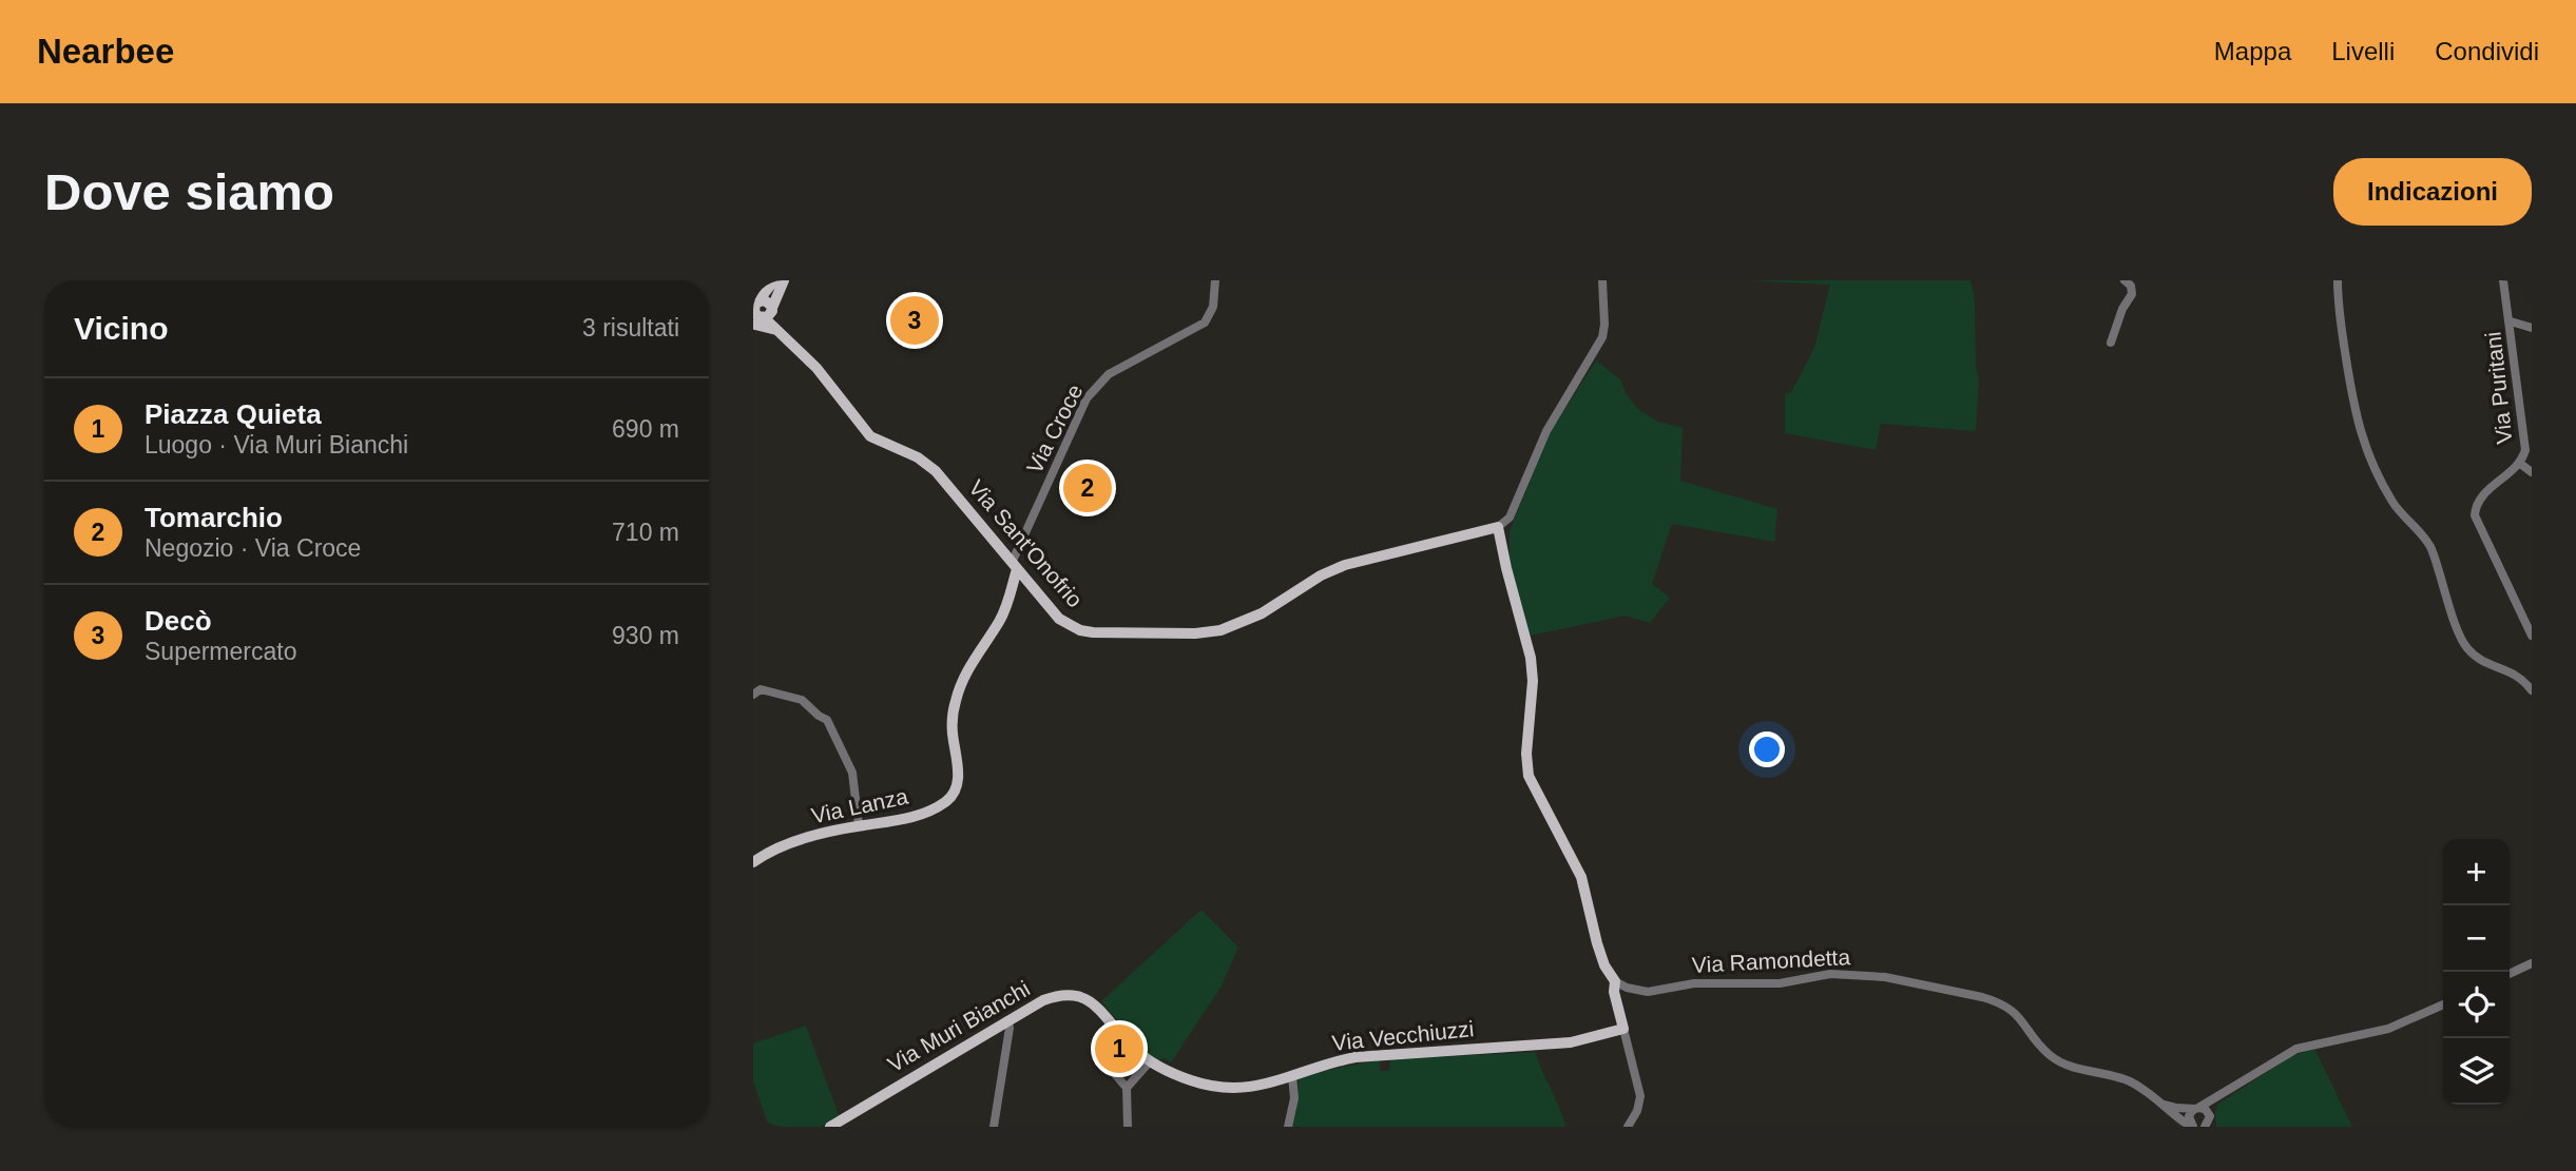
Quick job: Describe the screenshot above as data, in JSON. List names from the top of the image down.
{
  "streets": {
    "main road": [
      "Via Sant'Onofrio",
      "Via Lanza",
      "Via Muri Bianchi",
      "Via Vecchiuzzi"
    ],
    "street": ["Via Puritani", "Via Croce", "Via Ramondetta"]
  },
  "crossings": [
    ["Via Croce", "Via Sant'Onofrio"],
    ["Via Croce", "Via Lanza"],
    ["Via Sant'Onofrio", "Via Lanza"]
  ],
  "page": {
    "header": "Nearbee",
    "nav": ["Mappa", "Livelli", "Condividi"],
    "buttons": "Indicazioni",
    "title": "Dove siamo",
    "heading": ["Vicino", "3 risultati"],
    "pins": ["3", "2", "1"],
    "list": [
      {
        "mark": "1",
        "name": "Piazza Quieta",
        "note": "Luogo · Via Muri Bianchi",
        "value": "690 m"
      },
      {
        "mark": "2",
        "name": "Tomarchio",
        "note": "Negozio · Via Croce",
        "value": "710 m"
      },
      {
        "mark": "3",
        "name": "Decò",
        "note": "Supermercato",
        "value": "930 m"
      }
    ],
    "map_buttons": ["+", "−"]
  }
}
